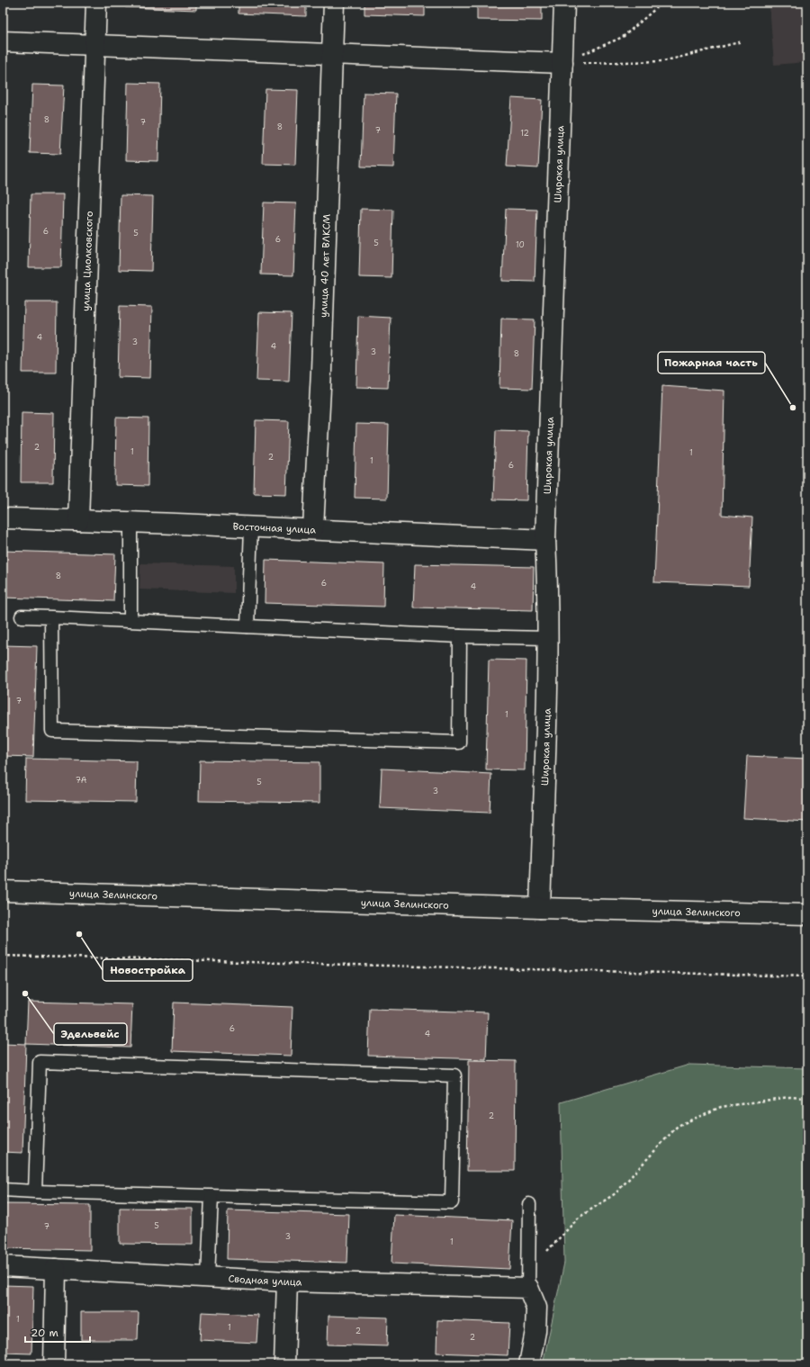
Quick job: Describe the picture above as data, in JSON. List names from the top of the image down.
{
  "streets": {
    "street": [
      "Широкая улица",
      "улица Циолковского",
      "улица 40 лет ВЛКСМ",
      "Восточная улица",
      "улица Зелинского",
      "Сводная улица"
    ]
  },
  "crossings": [
    ["Широкая улица", "Восточная улица"],
    ["Широкая улица", "улица Зелинского"],
    ["улица Циолковского", "Восточная улица"],
    ["улица 40 лет ВЛКСМ", "Восточная улица"]
  ],
  "places": ["Пожарная часть", "Новостройка", "Эдельвейс"],
  "house_numbers": [
    "8",
    "7",
    "8",
    "7",
    "12",
    "6",
    "5",
    "6",
    "5",
    "10",
    "4",
    "3",
    "4",
    "3",
    "8",
    "2",
    "1",
    "1",
    "2",
    "1",
    "6",
    "8",
    "6",
    "4",
    "7",
    "1",
    "7A",
    "5",
    "3",
    "6",
    "4",
    "2",
    "5",
    "7",
    "3",
    "1",
    "1",
    "1",
    "2",
    "2"
  ],
  "scale_bar": "20 m"
}
